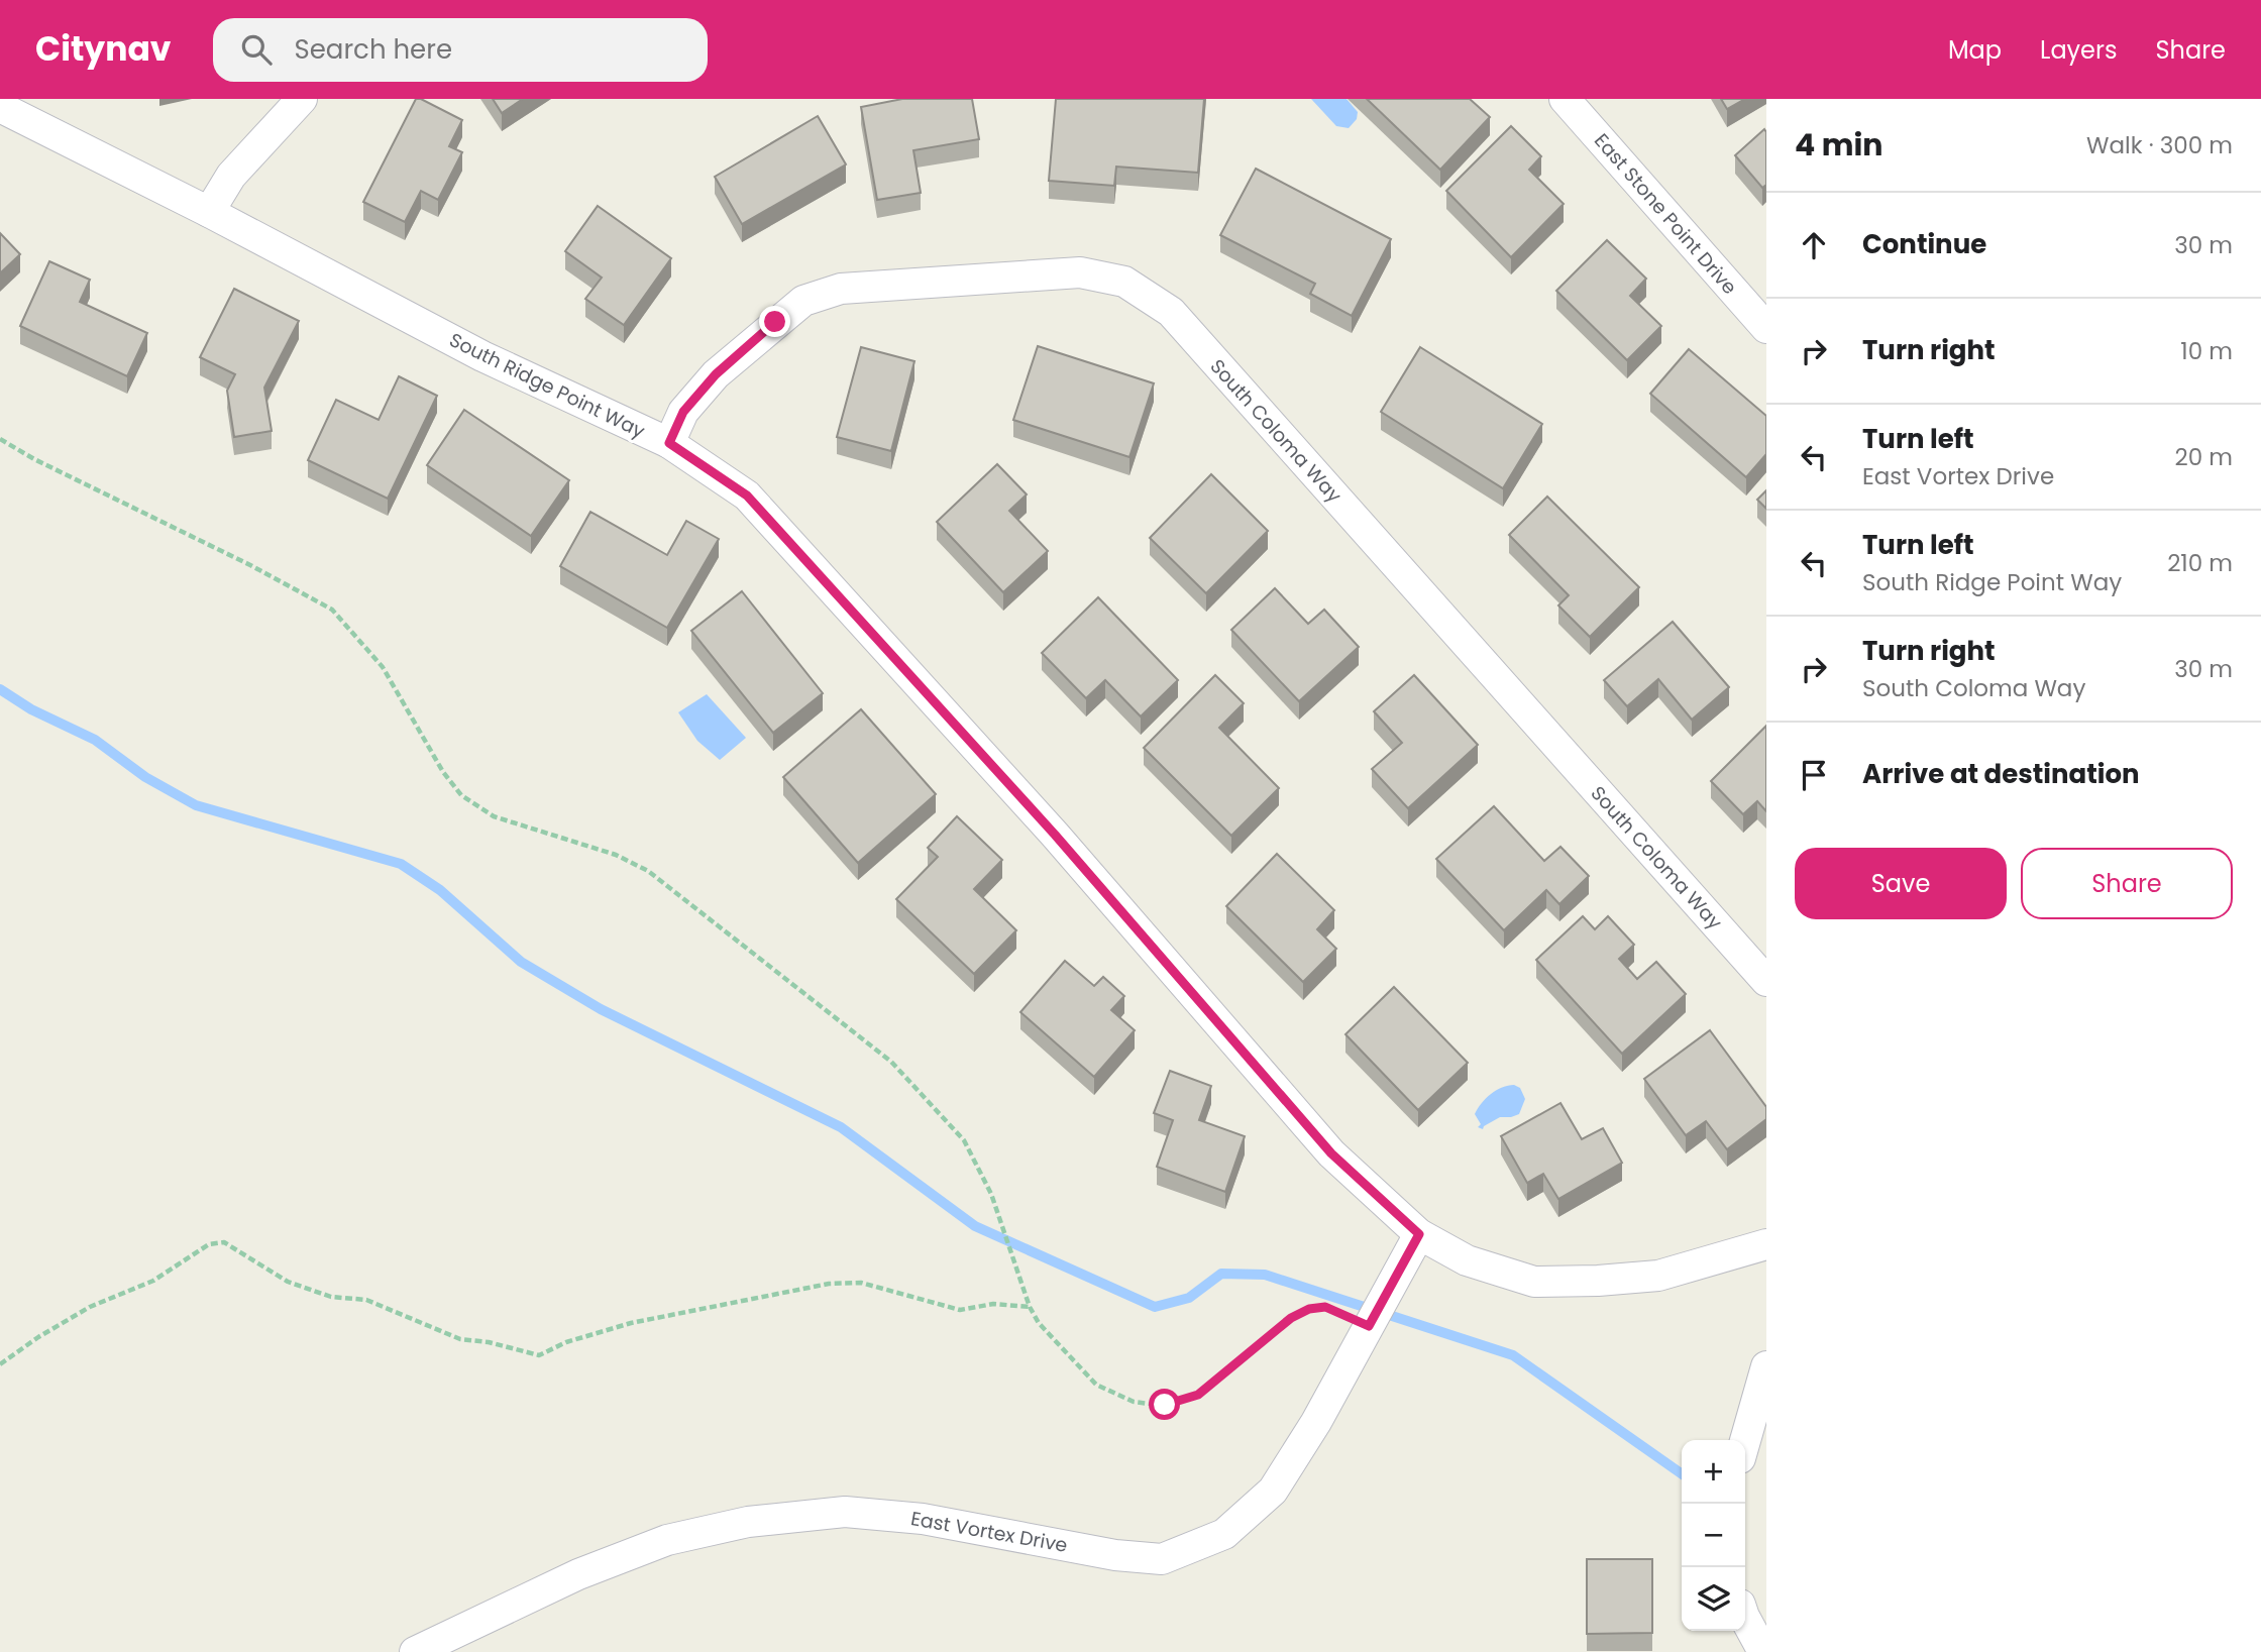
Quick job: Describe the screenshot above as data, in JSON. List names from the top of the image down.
{
  "streets": {
    "street": [
      "East Stone Point Drive",
      "South Ridge Point Way",
      "South Coloma Way",
      "East Vortex Drive"
    ]
  },
  "crossings": [
    ["South Ridge Point Way", "South Coloma Way"],
    ["South Ridge Point Way", "East Vortex Drive"]
  ],
  "page": {
    "header": "Citynav",
    "search": "Search here",
    "nav": ["Map", "Layers", "Share"],
    "heading": ["4 min", "Walk · 300 m"],
    "list": [
      ["Continue", "30 m"],
      ["Turn right", "10 m"],
      ["Turn left", "East Vortex Drive", "20 m"],
      ["Turn left", "South Ridge Point Way", "210 m"],
      ["Turn right", "South Coloma Way", "30 m"],
      "Arrive at destination"
    ],
    "buttons": ["Save", "Share"],
    "map_buttons": ["+", "−"]
  }
}
